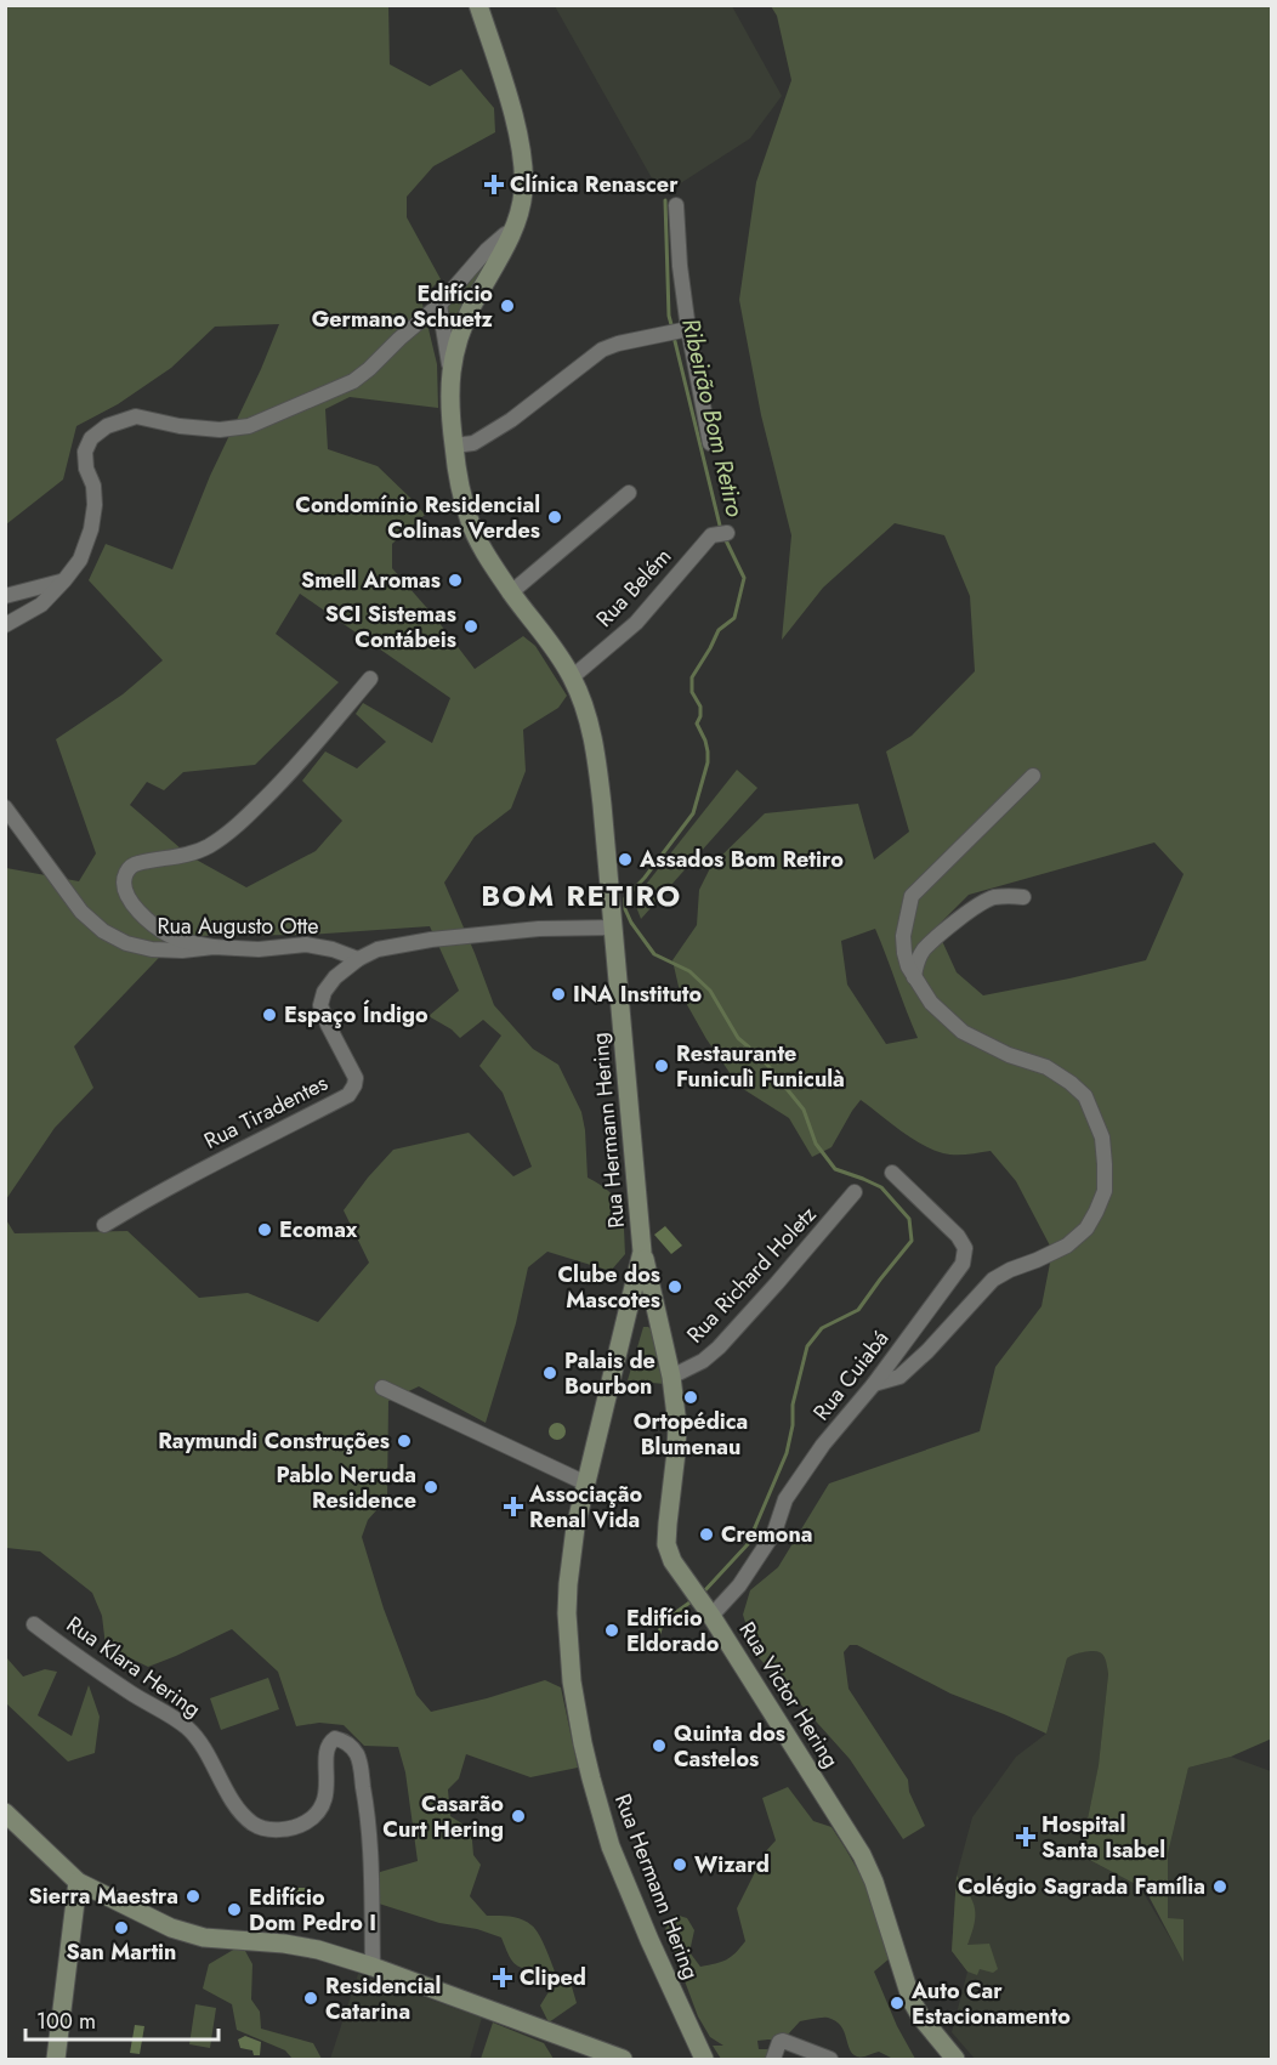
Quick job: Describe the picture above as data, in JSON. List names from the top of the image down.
{
  "streets": {
    "street": [
      "Rua Belém",
      "Rua Augusto Otte",
      "Rua Tiradentes",
      "Rua Hermann Hering",
      "Rua Richard Holetz",
      "Rua Cuiabá",
      "Rua Klara Hering",
      "Rua Victor Hering"
    ]
  },
  "crossings": [
    ["Rua Belém", "Rua Hermann Hering"],
    ["Rua Augusto Otte", "Rua Tiradentes"],
    ["Rua Tiradentes", "Rua Hermann Hering"],
    ["Rua Hermann Hering", "Rua Victor Hering"],
    ["Rua Richard Holetz", "Rua Victor Hering"],
    ["Rua Cuiabá", "Rua Victor Hering"]
  ],
  "districts": ["BOM RETIRO"],
  "water": ["Ribeirão Bom Retiro"],
  "places": {
    "health": [
      "Clínica Renascer",
      "Associação Renal Vida",
      "Hospital Santa Isabel",
      "Cliped"
    ],
    "other": [
      "Edifício Germano Schuetz",
      "Condomínio Residencial Colinas Verdes",
      "Smell Aromas",
      "SCI Sistemas Contábeis",
      "Assados Bom Retiro",
      "INA Instituto",
      "Espaço Índigo",
      "Restaurante Funiculì Funiculà",
      "Ecomax",
      "Clube dos Mascotes",
      "Palais de Bourbon",
      "Ortopédica Blumenau",
      "Raymundi Construções",
      "Pablo Neruda Residence",
      "Cremona",
      "Edifício Eldorado",
      "Quinta dos Castelos",
      "Casarão Curt Hering",
      "Wizard",
      "Colégio Sagrada Família",
      "Sierra Maestra",
      "Edifício Dom Pedro I",
      "San Martin",
      "Residencial Catarina",
      "Auto Car Estacionamento"
    ]
  },
  "scale_bar": "100 m"
}
